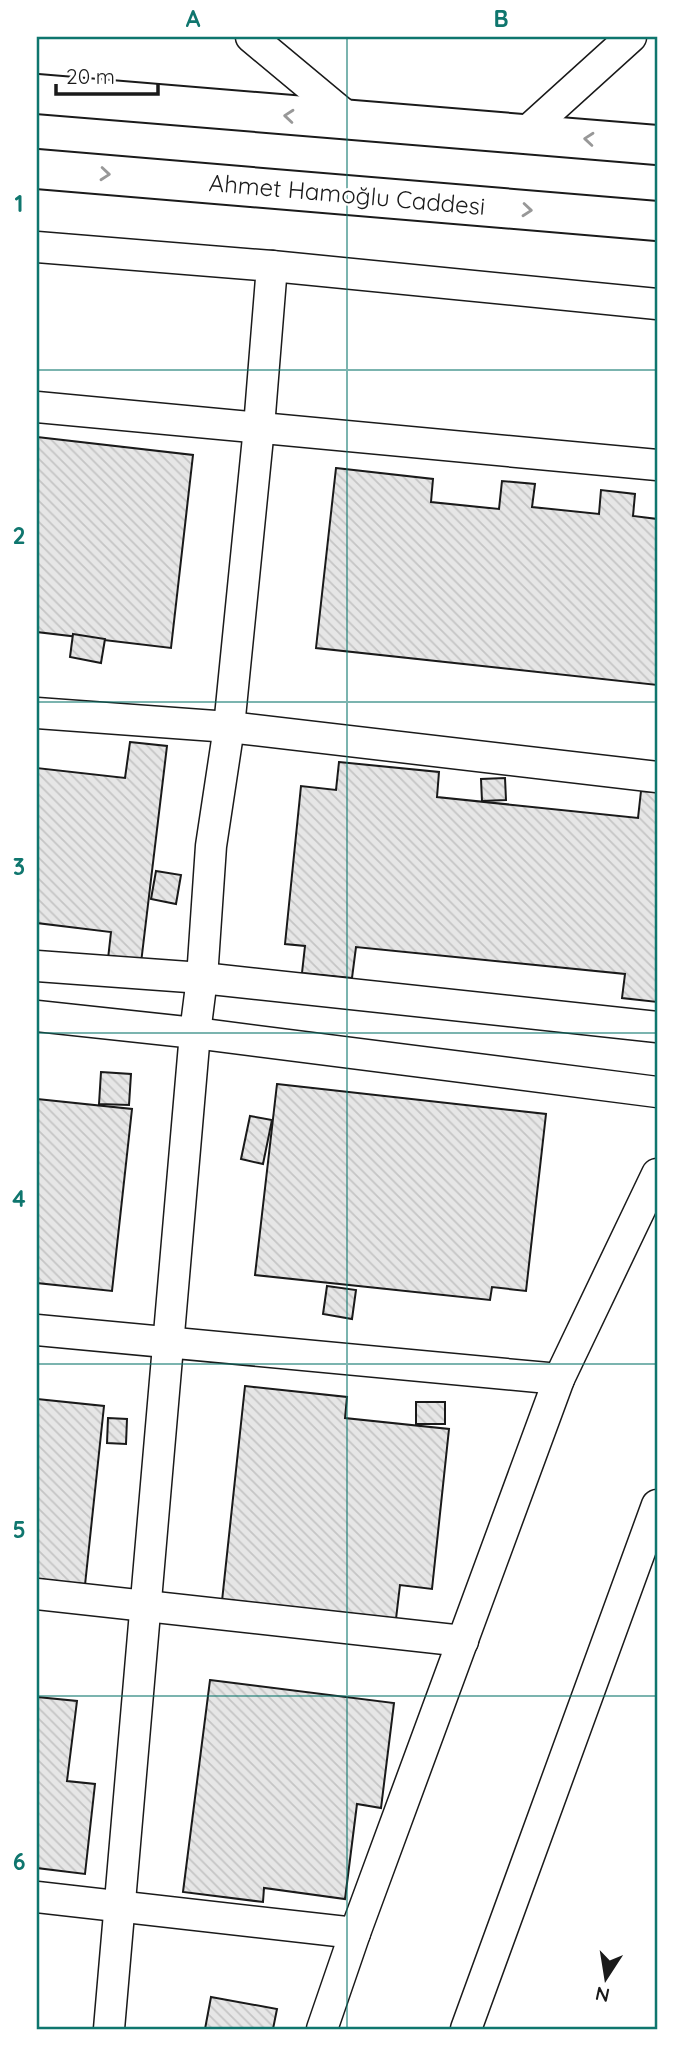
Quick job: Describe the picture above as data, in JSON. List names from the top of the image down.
{
  "streets": {
    "highway": ["Ahmet Hamoğlu Caddesi"]
  },
  "scale_bar": "20 m",
  "north": "bottom",
  "grid": {
    "columns": ["A", "B"],
    "rows": [
      "1",
      "2",
      "3",
      "4",
      "5",
      "6"
    ]
  }
}
